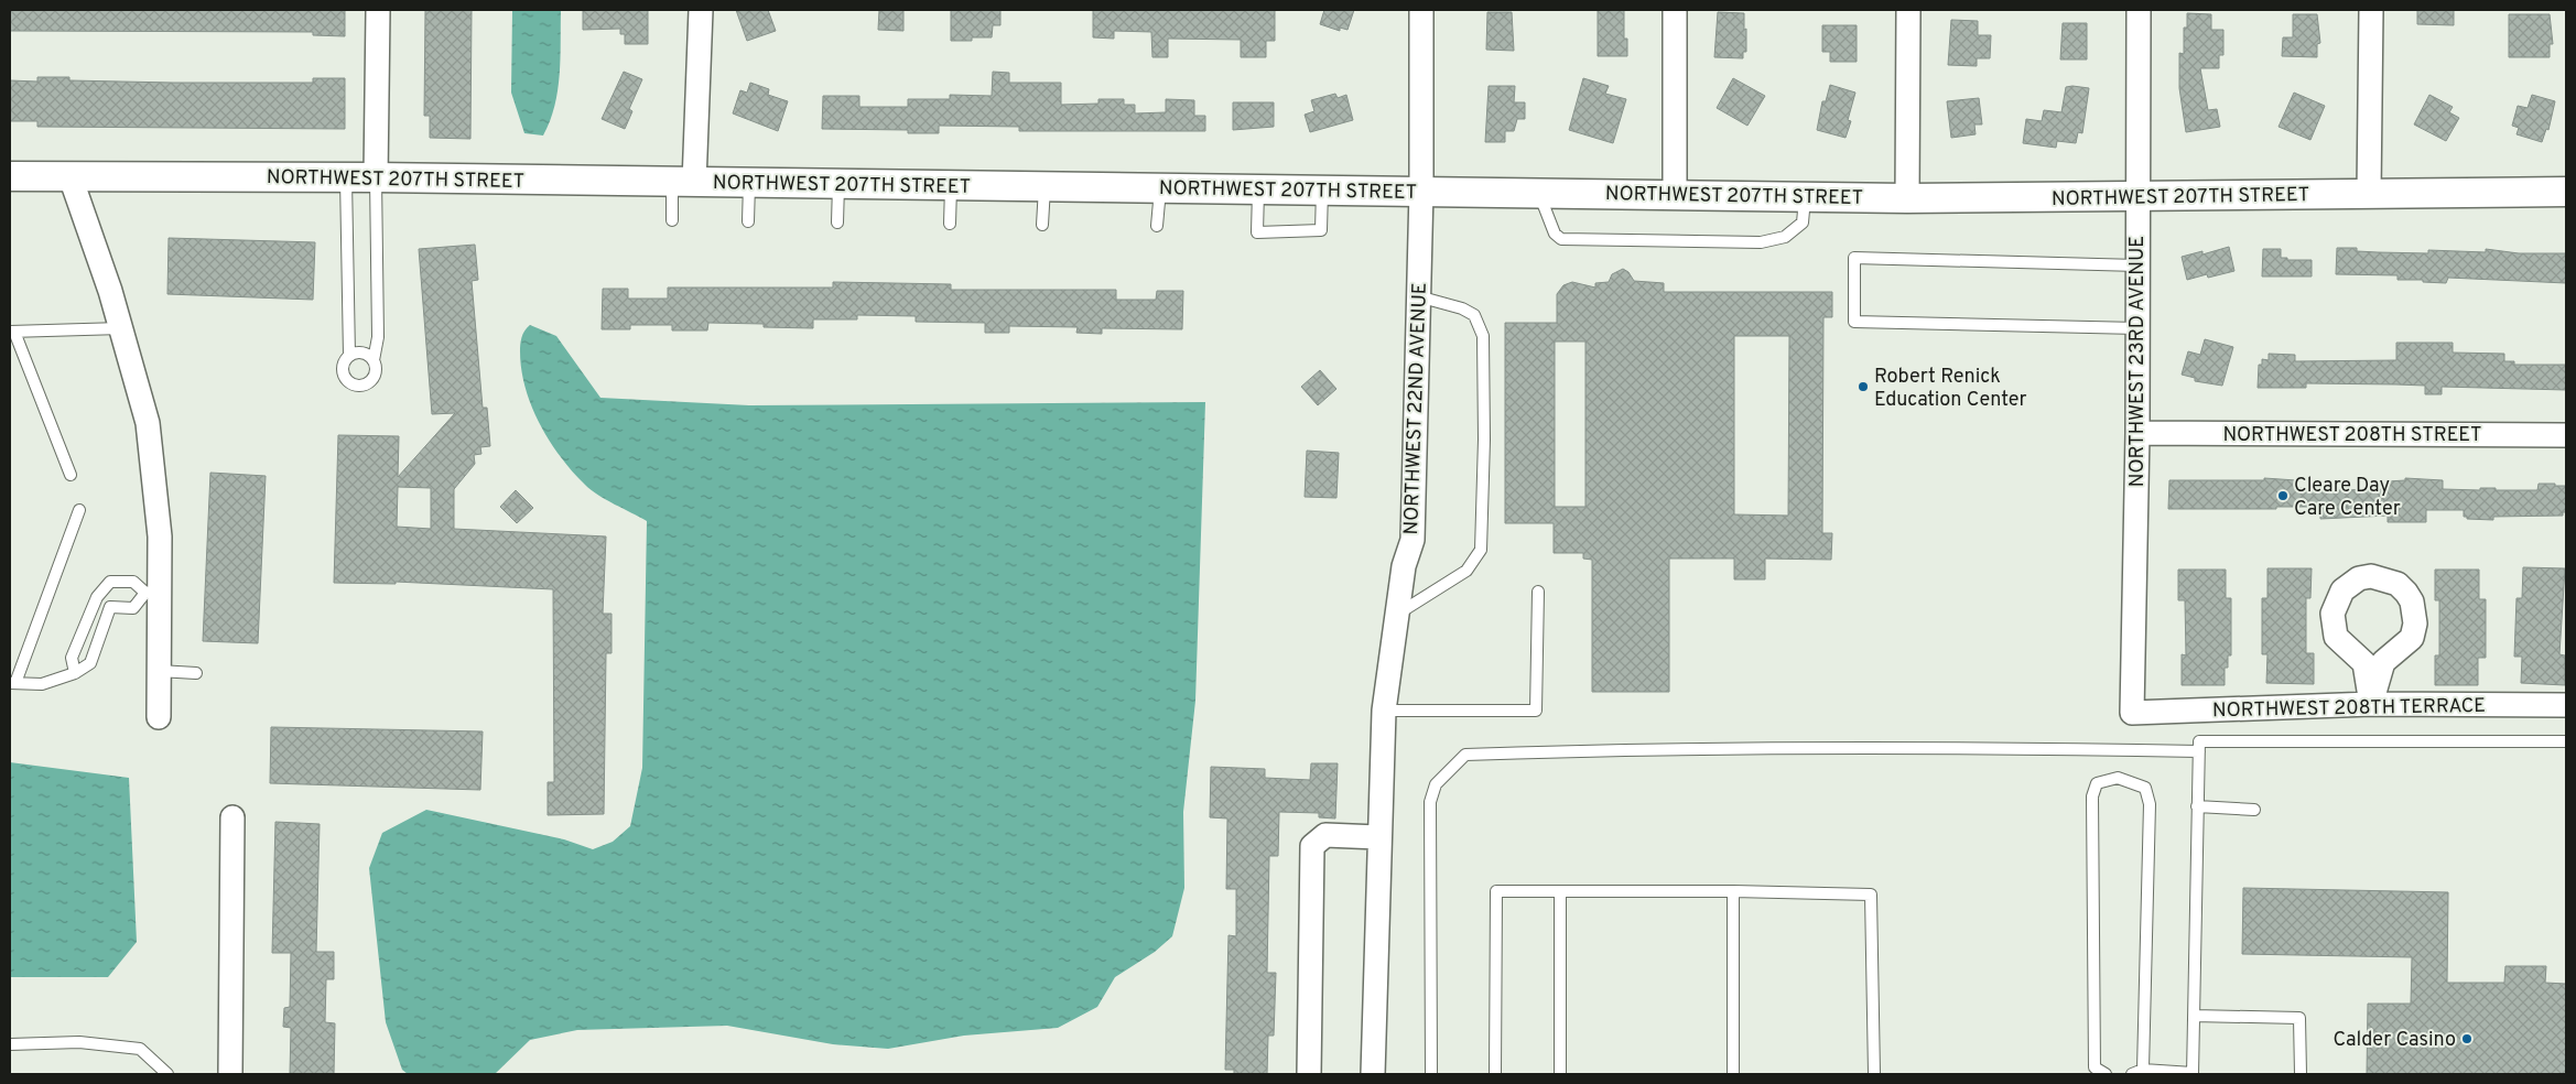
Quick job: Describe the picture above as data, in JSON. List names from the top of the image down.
{
  "streets": {
    "street": [
      "NORTHWEST 207TH STREET",
      "NORTHWEST 23RD AVENUE",
      "NORTHWEST 22ND AVENUE",
      "NORTHWEST 208TH STREET",
      "NORTHWEST 208TH TERRACE"
    ]
  },
  "crossings": [
    ["NORTHWEST 207TH STREET", "NORTHWEST 23RD AVENUE"],
    ["NORTHWEST 207TH STREET", "NORTHWEST 22ND AVENUE"],
    ["NORTHWEST 23RD AVENUE", "NORTHWEST 208TH STREET"],
    ["NORTHWEST 23RD AVENUE", "NORTHWEST 208TH TERRACE"]
  ],
  "places": ["Robert Renick Education Center", "Cleare Day Care Center", "Calder Casino"]
}
